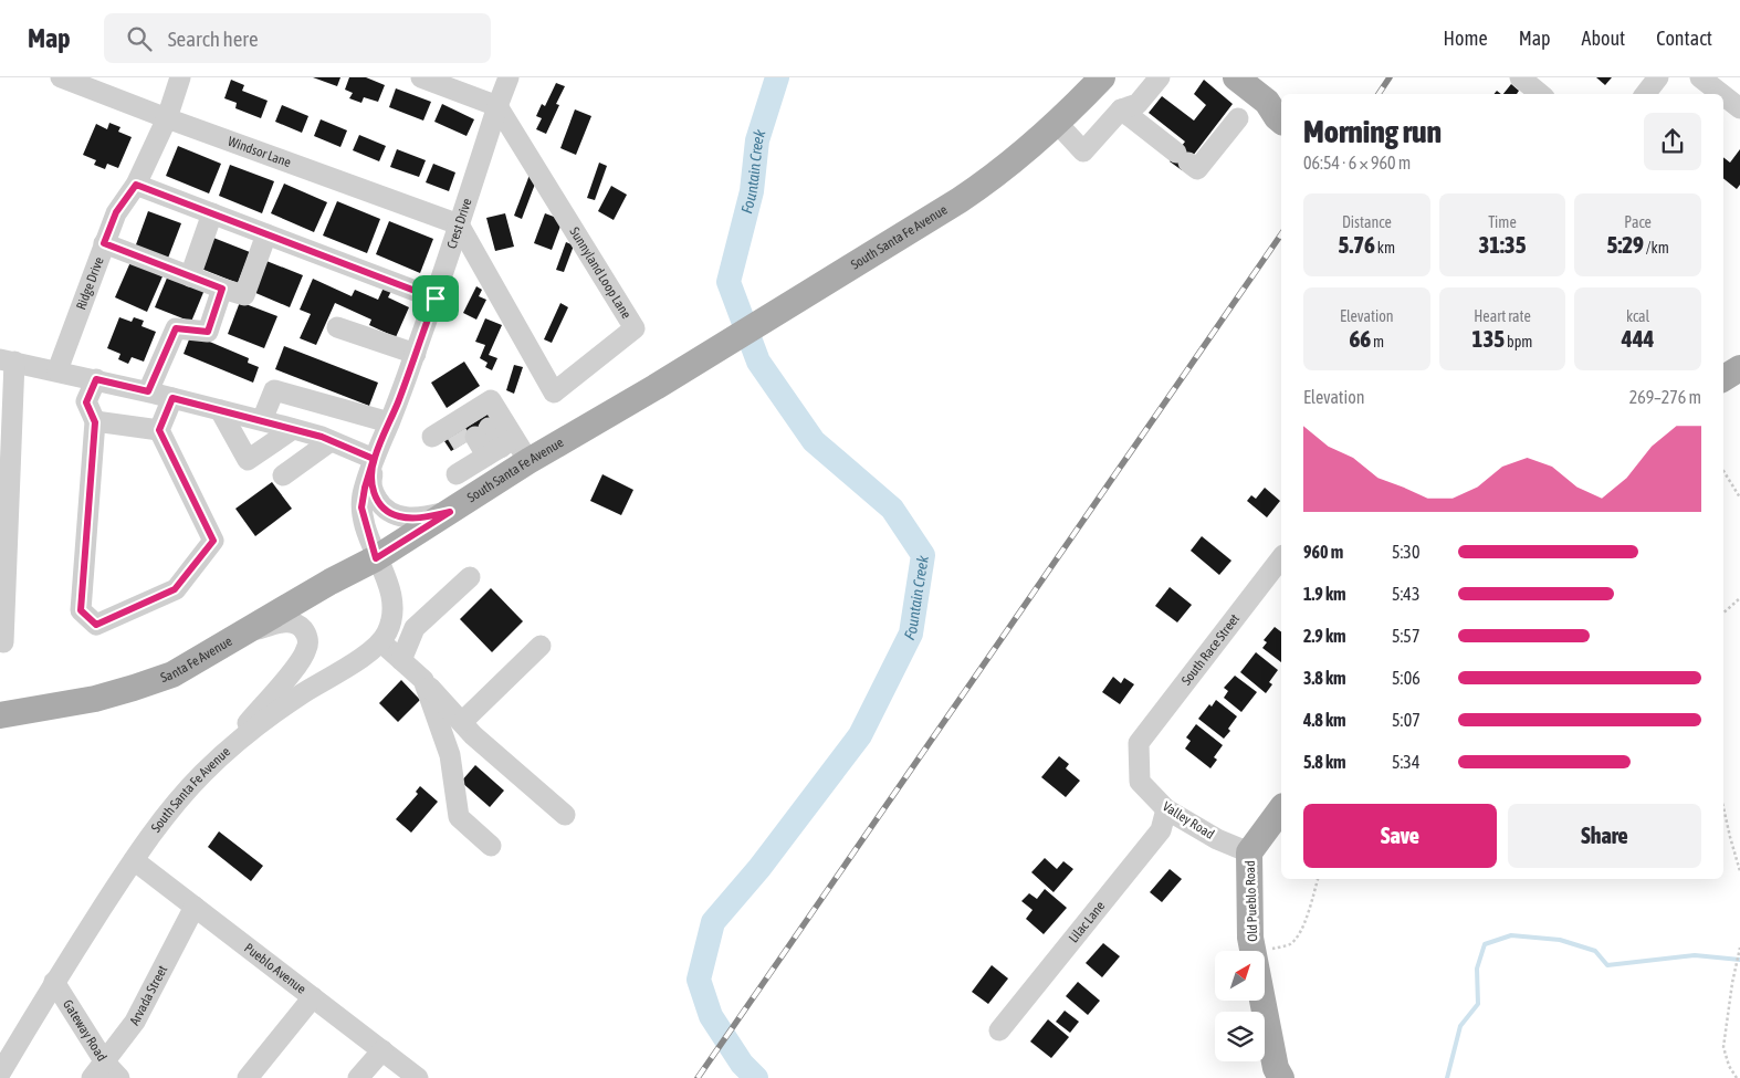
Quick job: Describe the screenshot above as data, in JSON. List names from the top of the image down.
{
  "streets": {
    "main road": ["South Santa Fe Avenue", "Santa Fe Avenue", "Old Pueblo Road"],
    "street": [
      "Windsor Lane",
      "Crest Drive",
      "Sunnyland Loop Lane",
      "Ridge Drive",
      "South Race Street",
      "Valley Road",
      "Lilac Lane",
      "Pueblo Avenue",
      "Arvada Street",
      "Gateway Road"
    ]
  },
  "crossings": [
    ["Windsor Lane", "Crest Drive"],
    ["Windsor Lane", "Sunnyland Loop Lane"],
    ["Windsor Lane", "Ridge Drive"],
    ["Crest Drive", "South Santa Fe Avenue"],
    ["Crest Drive", "Sunnyland Loop Lane"],
    ["Crest Drive", "Santa Fe Avenue"],
    ["South Santa Fe Avenue", "Santa Fe Avenue"],
    ["South Santa Fe Avenue", "Pueblo Avenue"],
    ["South Santa Fe Avenue", "Gateway Road"],
    ["South Race Street", "Valley Road"],
    ["Valley Road", "Old Pueblo Road"],
    ["Valley Road", "Lilac Lane"],
    ["Pueblo Avenue", "Arvada Street"],
    ["Arvada Street", "Gateway Road"]
  ],
  "water": ["Fountain Creek"],
  "north": "top right",
  "page": {
    "header": "Map",
    "search": "Search here",
    "nav": [
      "Home",
      "Map",
      "About",
      "Contact"
    ],
    "heading": ["Morning run", "06:54 · 6 × 960 m"],
    "stats": [
      ["Distance", "5.76 km"],
      ["Time", "31:35"],
      ["Pace", "5:29 /km"],
      ["Elevation", "66 m"],
      ["Heart rate", "135 bpm"],
      ["kcal", "444"]
    ],
    "chart": ["Elevation", "269–276 m"],
    "list": [
      {
        "name": "960 m",
        "note": "5:30"
      },
      {
        "name": "1.9 km",
        "note": "5:43"
      },
      {
        "name": "2.9 km",
        "note": "5:57"
      },
      {
        "name": "3.8 km",
        "note": "5:06"
      },
      {
        "name": "4.8 km",
        "note": "5:07"
      },
      {
        "name": "5.8 km",
        "note": "5:34"
      }
    ],
    "buttons": ["Save", "Share"]
  }
}
